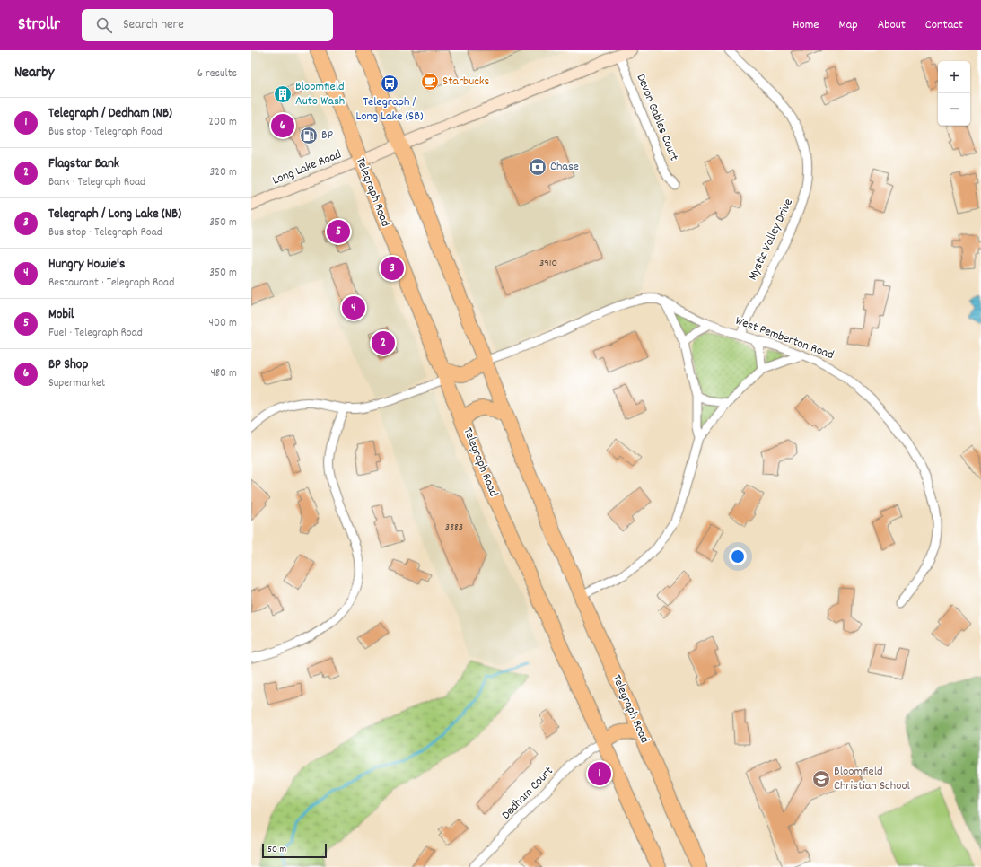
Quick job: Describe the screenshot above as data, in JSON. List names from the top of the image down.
{
  "streets": {
    "highway": ["Telegraph Road"],
    "main road": ["Long Lake Road"],
    "street": [
      "Devon Gables Court",
      "Mystic Valley Drive",
      "West Pemberton Road",
      "Dedham Court"
    ]
  },
  "crossings": [
    ["Devon Gables Court", "Long Lake Road"],
    ["Long Lake Road", "Telegraph Road"],
    ["Telegraph Road", "West Pemberton Road"],
    ["Telegraph Road", "Dedham Court"],
    ["Mystic Valley Drive", "West Pemberton Road"]
  ],
  "places": {
    "cafe": ["Starbucks"],
    "bus stop": ["Telegraph / Long Lake (SB)"],
    "building": ["Bloomfield Auto Wash"],
    "fuel station": ["BP"],
    "bank": ["Chase"],
    "school or university": ["Bloomfield Christian School"]
  },
  "house_numbers": ["3910", "3883"],
  "scale_bar": "50 m",
  "page": {
    "header": "Strollr",
    "search": "Search here",
    "nav": [
      "Home",
      "Map",
      "About",
      "Contact"
    ],
    "heading": ["Nearby", "6 results"],
    "map_buttons": ["+", "−"],
    "list": [
      {
        "mark": "1",
        "name": "Telegraph / Dedham (NB)",
        "note": "Bus stop · Telegraph Road",
        "value": "200 m"
      },
      {
        "mark": "2",
        "name": "Flagstar Bank",
        "note": "Bank · Telegraph Road",
        "value": "320 m"
      },
      {
        "mark": "3",
        "name": "Telegraph / Long Lake (NB)",
        "note": "Bus stop · Telegraph Road",
        "value": "350 m"
      },
      {
        "mark": "4",
        "name": "Hungry Howie's",
        "note": "Restaurant · Telegraph Road",
        "value": "350 m"
      },
      {
        "mark": "5",
        "name": "Mobil",
        "note": "Fuel · Telegraph Road",
        "value": "400 m"
      },
      {
        "mark": "6",
        "name": "BP Shop",
        "note": "Supermarket",
        "value": "480 m"
      }
    ],
    "pins": [
      "6",
      "5",
      "3",
      "4",
      "2",
      "1"
    ],
    "scale": "50 m"
  }
}
